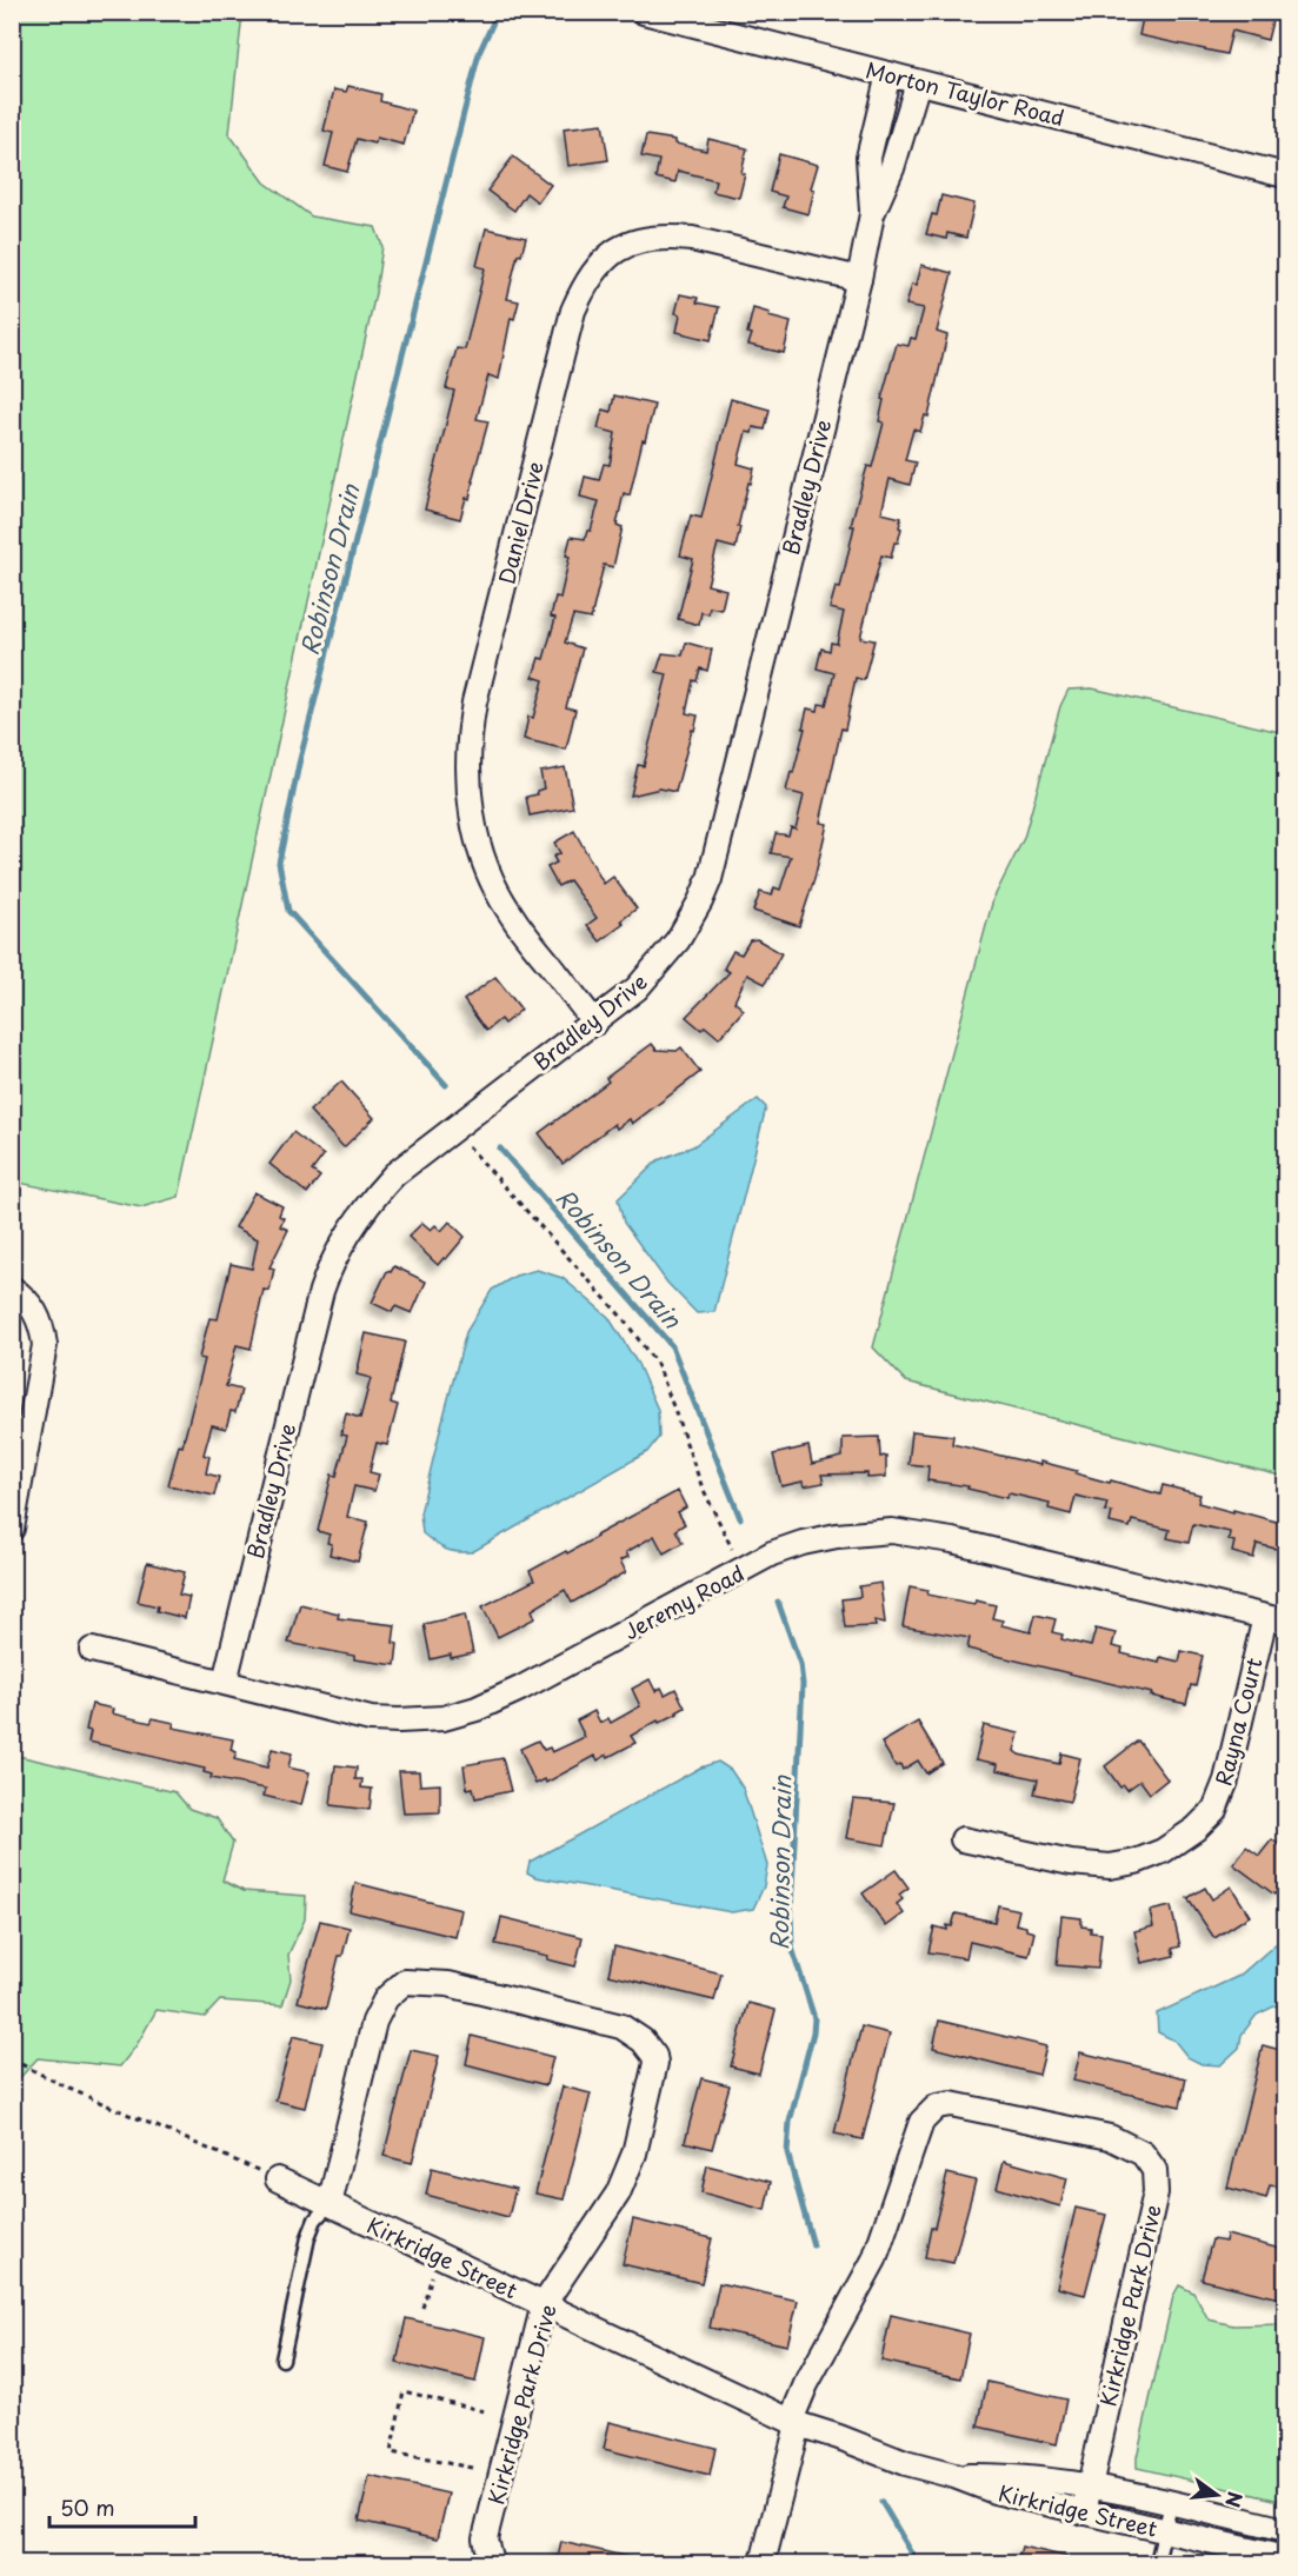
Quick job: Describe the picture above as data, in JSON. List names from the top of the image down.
{
  "streets": {
    "street": [
      "Morton Taylor Road",
      "Bradley Drive",
      "Daniel Drive",
      "Jeremy Road",
      "Rayna Court",
      "Kirkridge Street",
      "Kirkridge Park Drive"
    ]
  },
  "crossings": [
    ["Morton Taylor Road", "Bradley Drive"],
    ["Bradley Drive", "Daniel Drive"],
    ["Bradley Drive", "Jeremy Road"],
    ["Jeremy Road", "Rayna Court"],
    ["Kirkridge Street", "Kirkridge Park Drive"]
  ],
  "water": ["Robinson Drain"],
  "scale_bar": "50 m",
  "north": "right"
}
